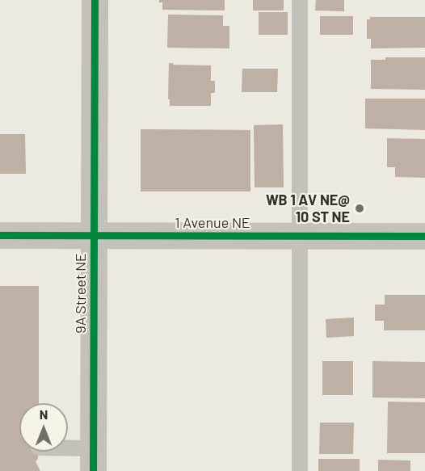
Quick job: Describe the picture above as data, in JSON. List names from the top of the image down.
{
  "streets": {
    "street": ["1 Avenue NE", "9A Street NE"]
  },
  "crossings": [
    ["1 Avenue NE", "9A Street NE"]
  ],
  "places": ["WB 1 AV NE@ 10 ST NE"],
  "north": "top"
}
